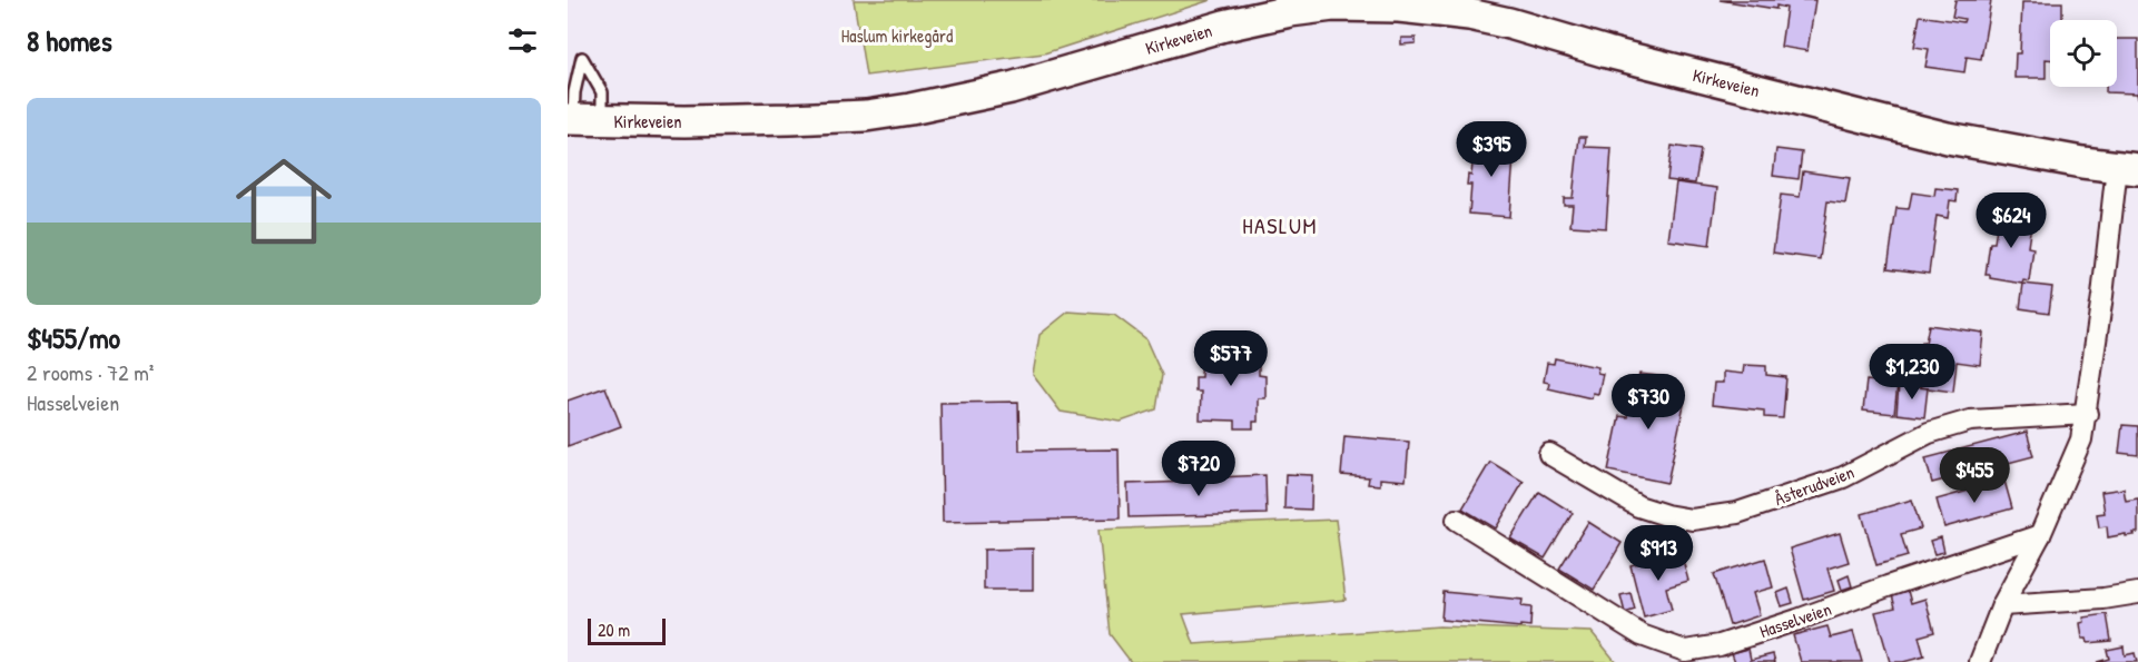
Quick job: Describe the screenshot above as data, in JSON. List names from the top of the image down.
{
  "streets": {
    "main road": ["Kirkeveien"],
    "street": ["Åsterudveien", "Hasselveien"]
  },
  "districts": ["HASLUM"],
  "parks": ["Haslum kirkegård"],
  "scale_bar": "20 m",
  "page": {
    "heading": "8 homes",
    "list": [
      {
        "name": "$455/mo",
        "note": "2 rooms · 72 m² · Hasselveien"
      }
    ],
    "price": [
      "$395",
      "$624",
      "$577",
      "$1,230",
      "$730",
      "$720",
      "$455",
      "$913"
    ],
    "scale": "20 m"
  }
}
